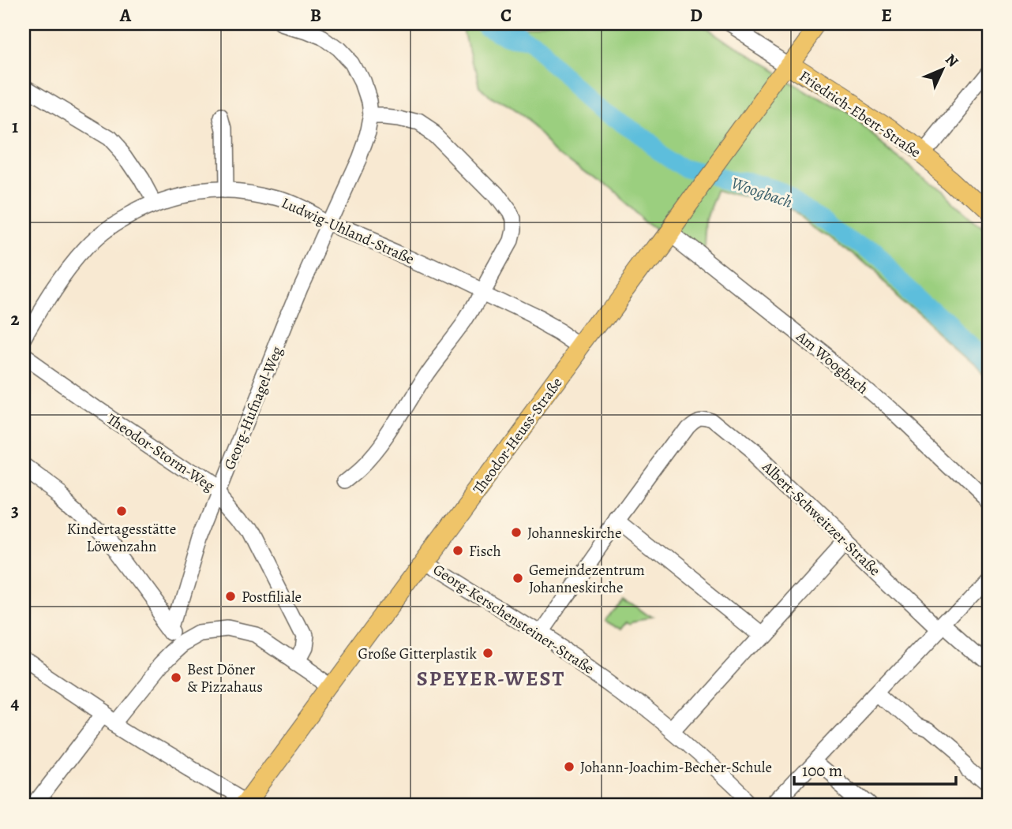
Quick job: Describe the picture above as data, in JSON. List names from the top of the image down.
{
  "streets": {
    "main road": ["Friedrich-Ebert-Straße", "Theodor-Heuss-Straße"],
    "street": [
      "Ludwig-Uhland-Straße",
      "Am Woogbach",
      "Georg-Hufnagel-Weg",
      "Theodor-Storm-Weg",
      "Albert-Schweitzer-Straße",
      "Georg-Kerschensteiner-Straße"
    ]
  },
  "crossings": [
    ["Friedrich-Ebert-Straße", "Theodor-Heuss-Straße"],
    ["Ludwig-Uhland-Straße", "Georg-Hufnagel-Weg"],
    ["Ludwig-Uhland-Straße", "Theodor-Heuss-Straße"],
    ["Am Woogbach", "Theodor-Heuss-Straße"],
    ["Georg-Hufnagel-Weg", "Theodor-Storm-Weg"],
    ["Theodor-Heuss-Straße", "Georg-Kerschensteiner-Straße"]
  ],
  "districts": ["SPEYER-WEST"],
  "water": ["Woogbach"],
  "places": [
    "Kindertagesstätte Löwenzahn",
    "Johanneskirche",
    "Fisch",
    "Gemeindezentrum Johanneskirche",
    "Postfiliale",
    "Große Gitterplastik",
    "Best Döner & Pizzahaus",
    "Johann-Joachim-Becher-Schule"
  ],
  "scale_bar": "100 m",
  "north": "top right",
  "grid": {
    "columns": [
      "A",
      "B",
      "C",
      "D",
      "E"
    ],
    "rows": [
      "1",
      "2",
      "3",
      "4"
    ]
  }
}
